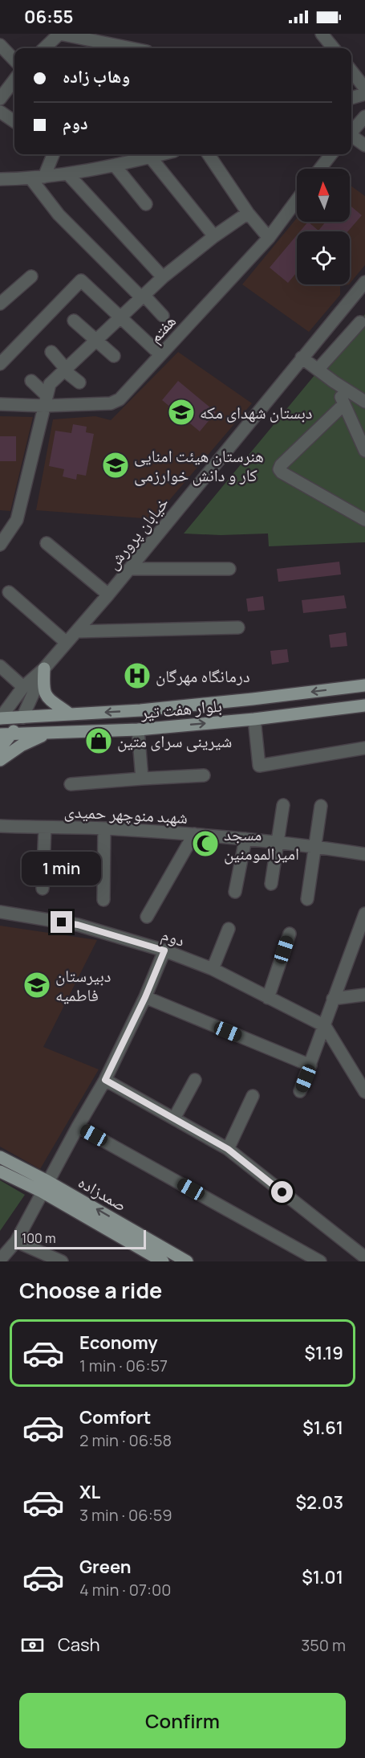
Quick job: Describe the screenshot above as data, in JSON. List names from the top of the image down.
{
  "streets": {
    "main road": ["بلوار هفت تیر", "صمدزاده"],
    "street": [
      "هفتم",
      "خیابان پرورش",
      "شهبد منوچهر حمیدی",
      "دوم"
    ]
  },
  "crossings": [
    ["خیابان پرورش", "بلوار هفت تیر"]
  ],
  "places": {
    "school or university": ["دبستان شهدای مکه", "هنرستان هیئت امنایی کار و دانش خوارزمی", "دبیرستان فاطمیه"],
    "hospital": ["درمانگاه مهرگان"],
    "shop": ["شیرینی سرای متین"],
    "mosque": ["مسجد امیرالمومنین"]
  },
  "scale_bar": "100 m",
  "north": "top",
  "page": {
    "status": "06:55",
    "banner": ["وهاب زاده", "دوم"],
    "bubble": "1 min",
    "scale": "100 m",
    "heading": "Choose a ride",
    "list": [
      {
        "name": "Economy",
        "note": "1 min · 06:57",
        "value": "$1.19"
      },
      {
        "name": "Comfort",
        "note": "2 min · 06:58",
        "value": "$1.61"
      },
      {
        "name": "XL",
        "note": "3 min · 06:59",
        "value": "$2.03"
      },
      {
        "name": "Green",
        "note": "4 min · 07:00",
        "value": "$1.01"
      }
    ],
    "pay": ["Cash", "350 m"],
    "buttons": "Confirm"
  }
}
